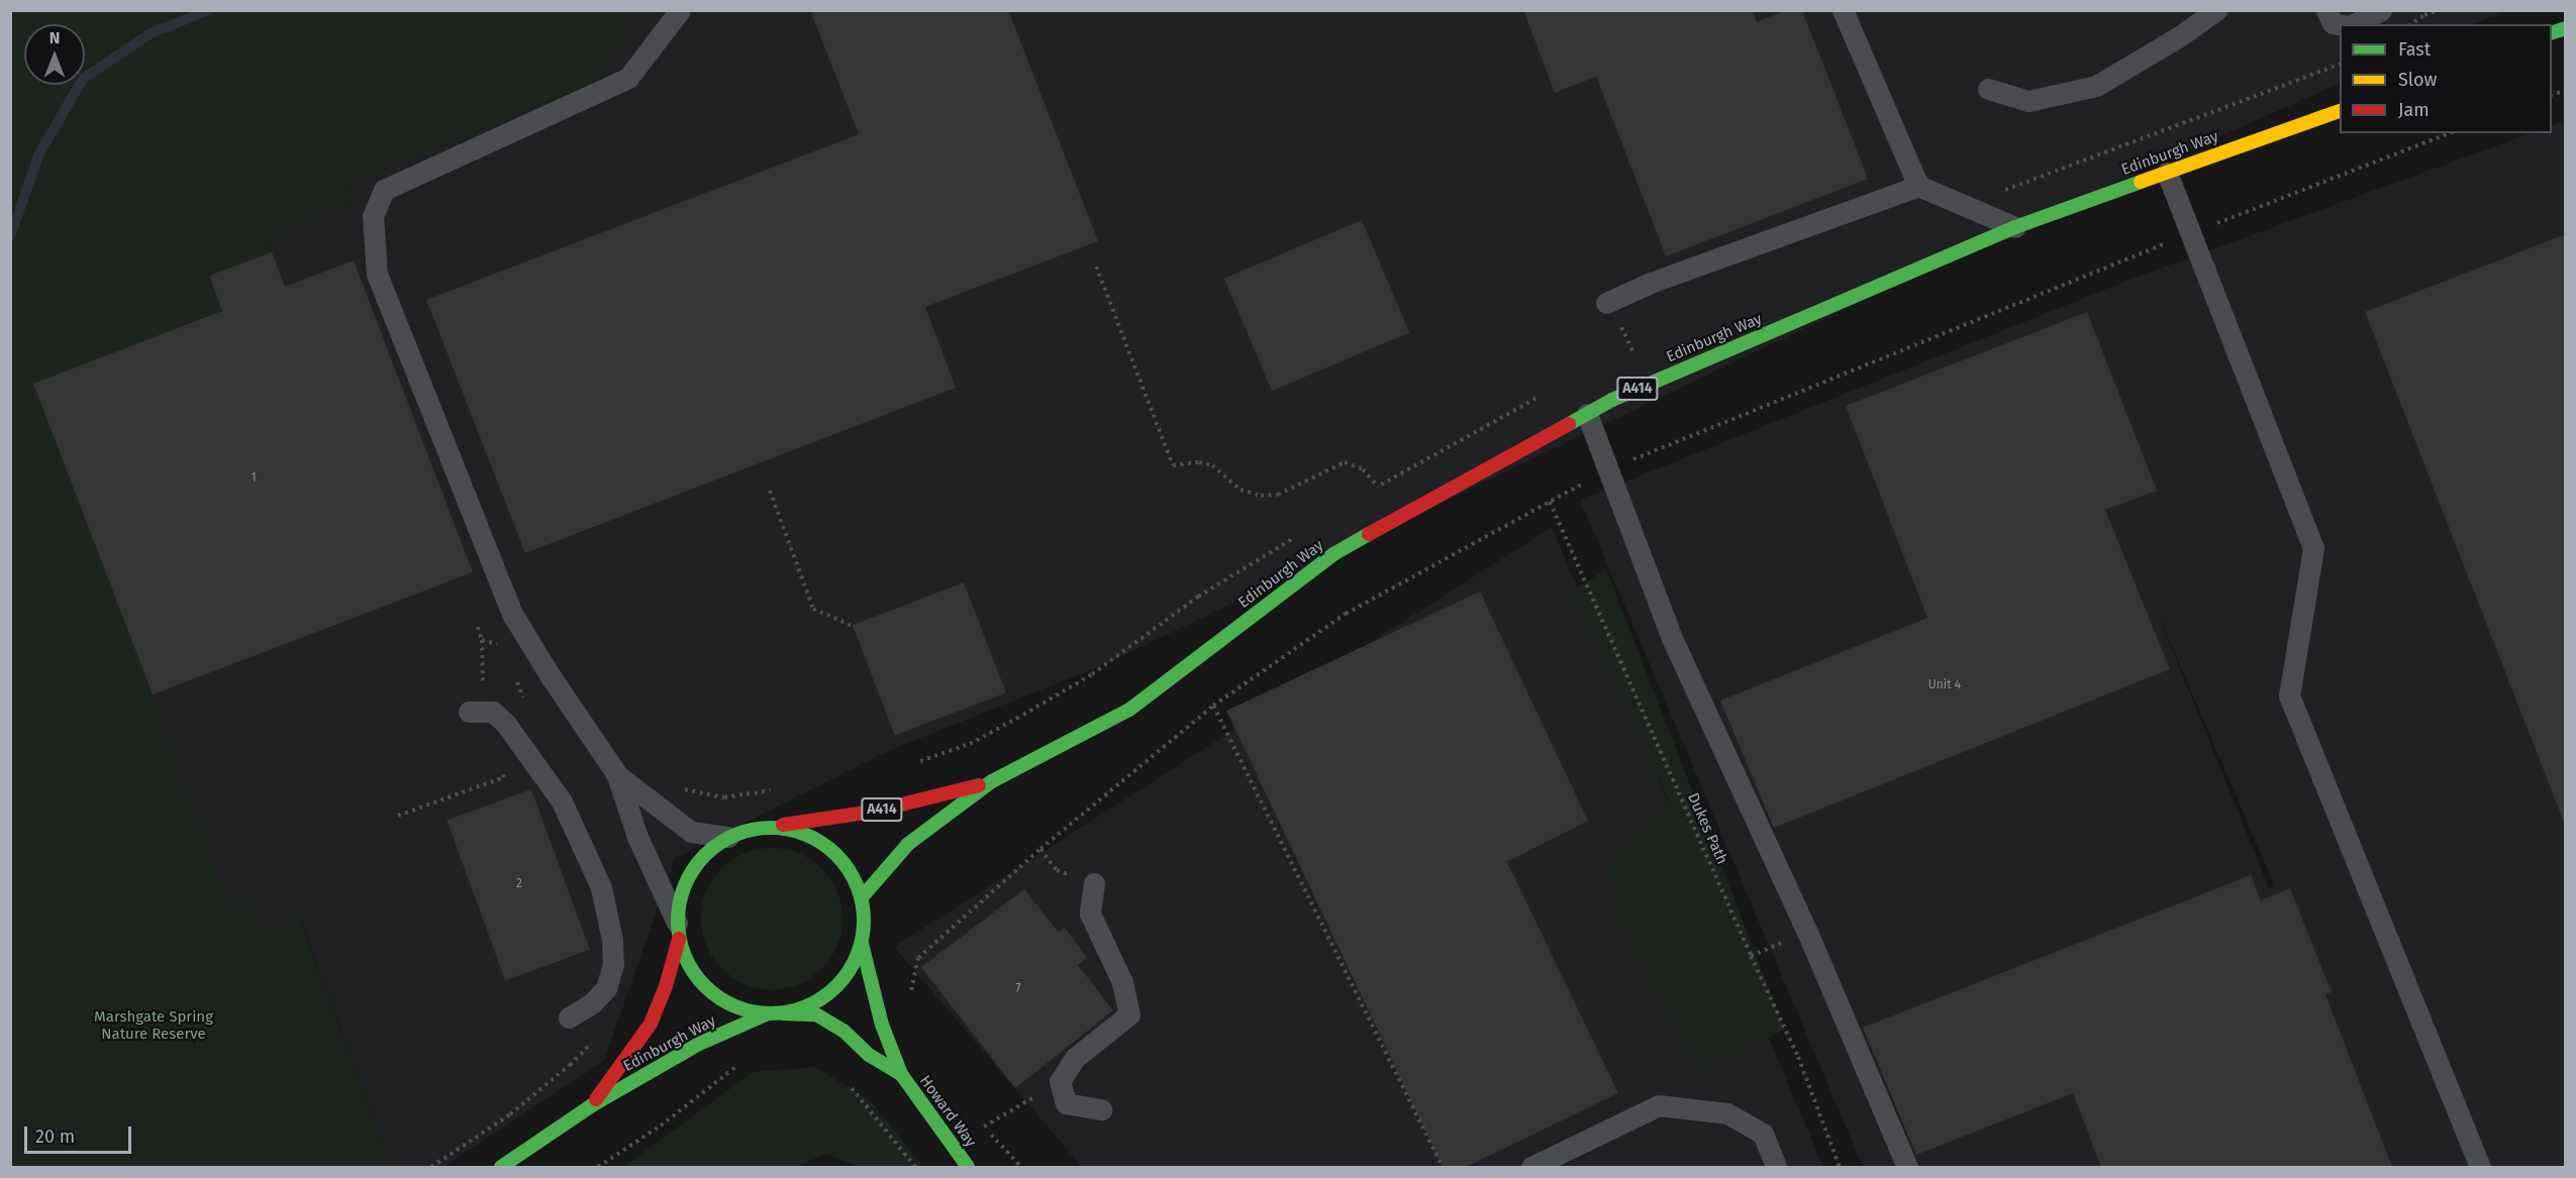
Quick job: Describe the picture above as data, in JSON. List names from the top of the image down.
{
  "streets": {
    "main road": ["Edinburgh Way", "A414", "Howard Way"],
    "path": ["Dukes Path"]
  },
  "parks": ["Marshgate Spring Nature Reserve"],
  "house_numbers": [
    "1",
    "Unit 4",
    "2",
    "7"
  ],
  "legend": ["Fast", "Slow", "Jam"],
  "scale_bar": "20 m",
  "north": "top"
}
